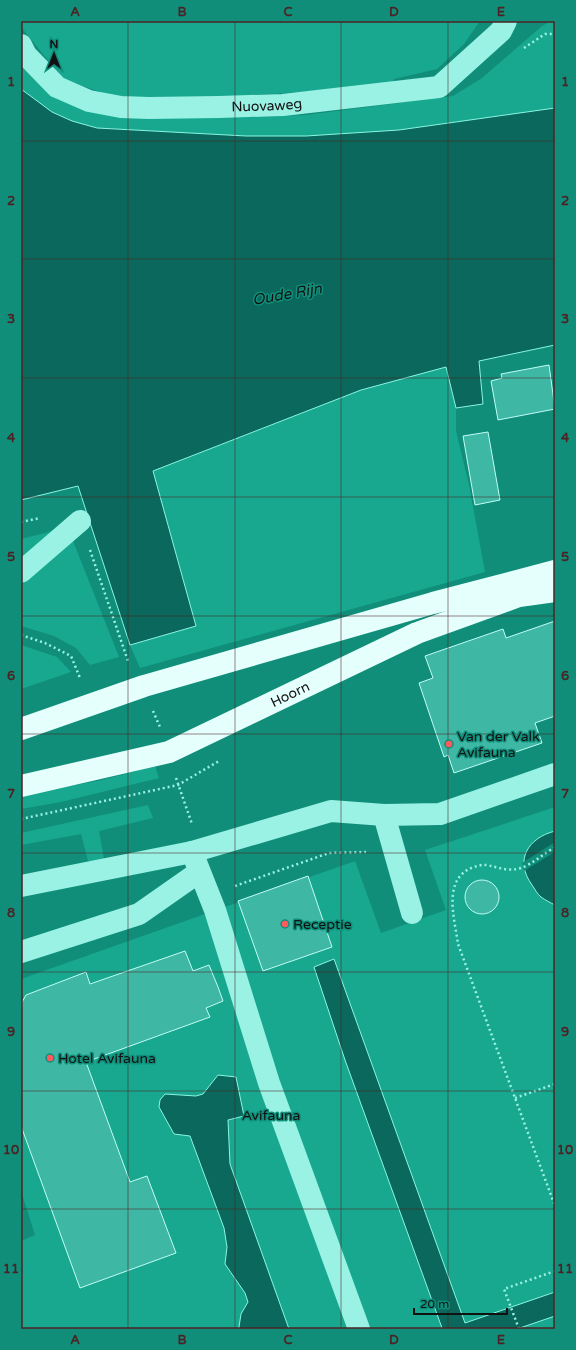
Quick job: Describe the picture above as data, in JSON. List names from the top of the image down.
{
  "streets": {
    "main road": ["Hoorn"],
    "street": ["Nuovaweg"]
  },
  "water": ["Oude Rijn"],
  "parks": ["Avifauna"],
  "places": ["Van der Valk Avifauna", "Receptie", "Hotel Avifauna"],
  "scale_bar": "20 m",
  "north": "top",
  "grid": {
    "columns": [
      "A",
      "B",
      "C",
      "D",
      "E"
    ],
    "rows": [
      "1",
      "2",
      "3",
      "4",
      "5",
      "6",
      "7",
      "8",
      "9",
      "10",
      "11"
    ]
  }
}
